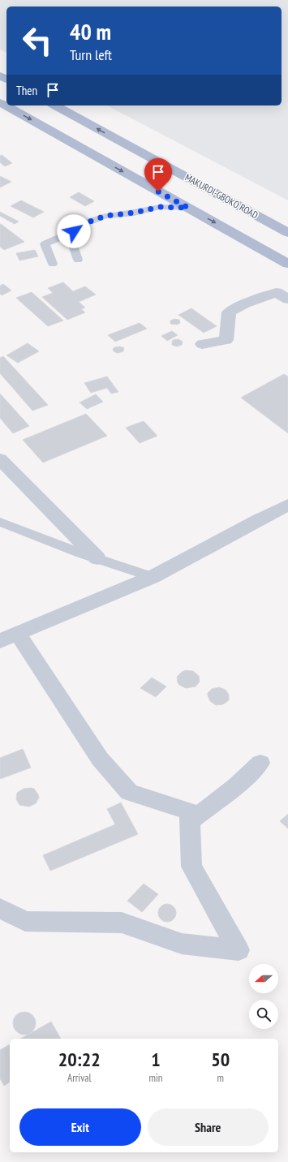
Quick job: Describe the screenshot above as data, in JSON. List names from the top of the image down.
{
  "streets": {
    "main road": ["MAKURDI-GBOKO ROAD"]
  },
  "north": "left",
  "page": {
    "turn": ["40 m", "Turn left"],
    "then": "Then",
    "eta": [
      "20:22",
      "Arrival",
      "1",
      "min",
      "50",
      "m"
    ],
    "buttons": ["Exit", "Share"]
  }
}
